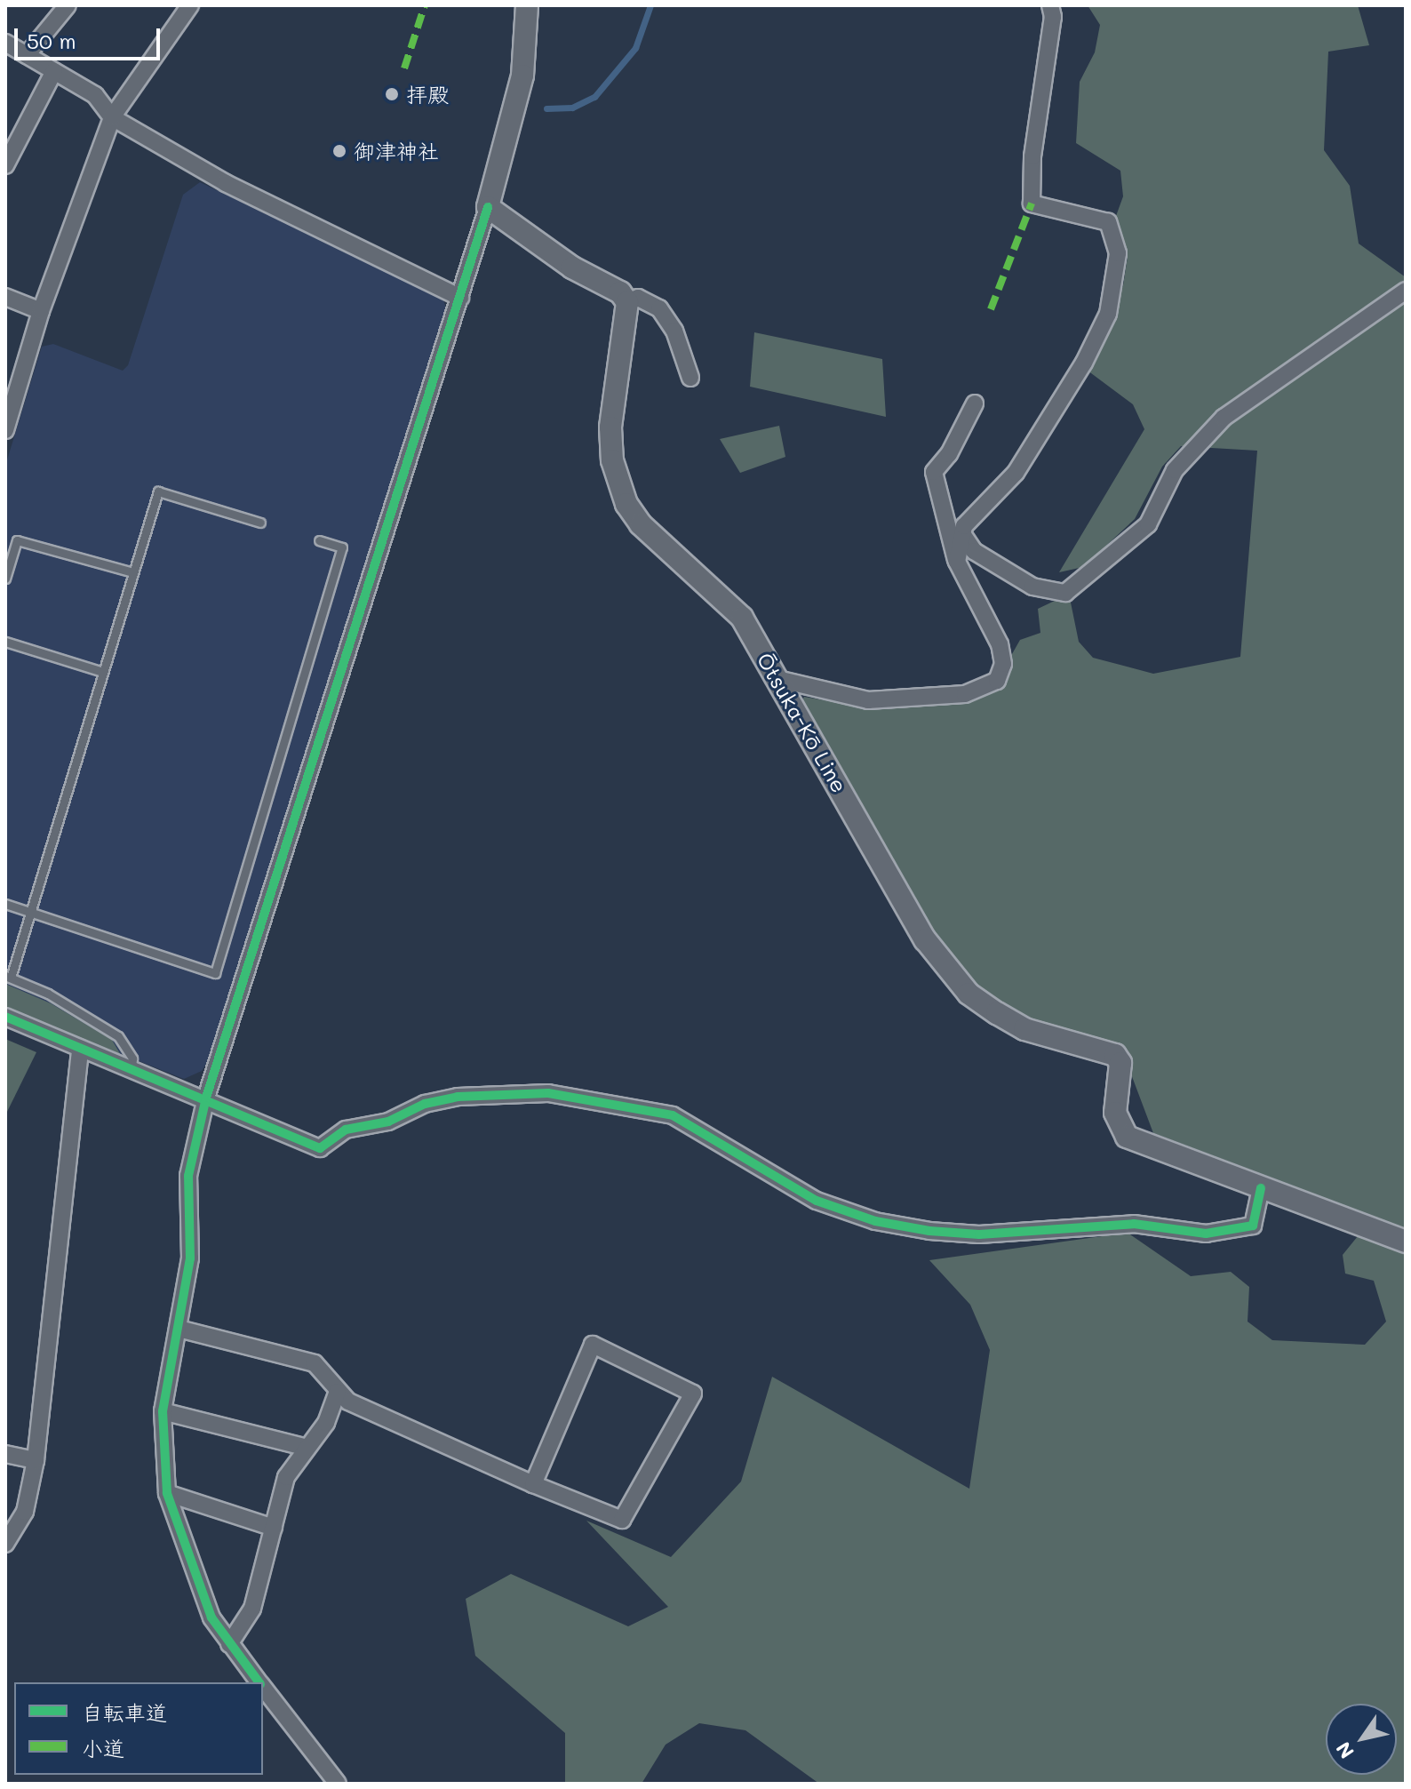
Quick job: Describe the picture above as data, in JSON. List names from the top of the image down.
{
  "streets": {
    "main road": ["Ōtsuka-Kō Line"]
  },
  "places": ["拝殿", "御津神社"],
  "legend": ["自転車道", "小道"],
  "scale_bar": "50 m",
  "north": "bottom left"
}
